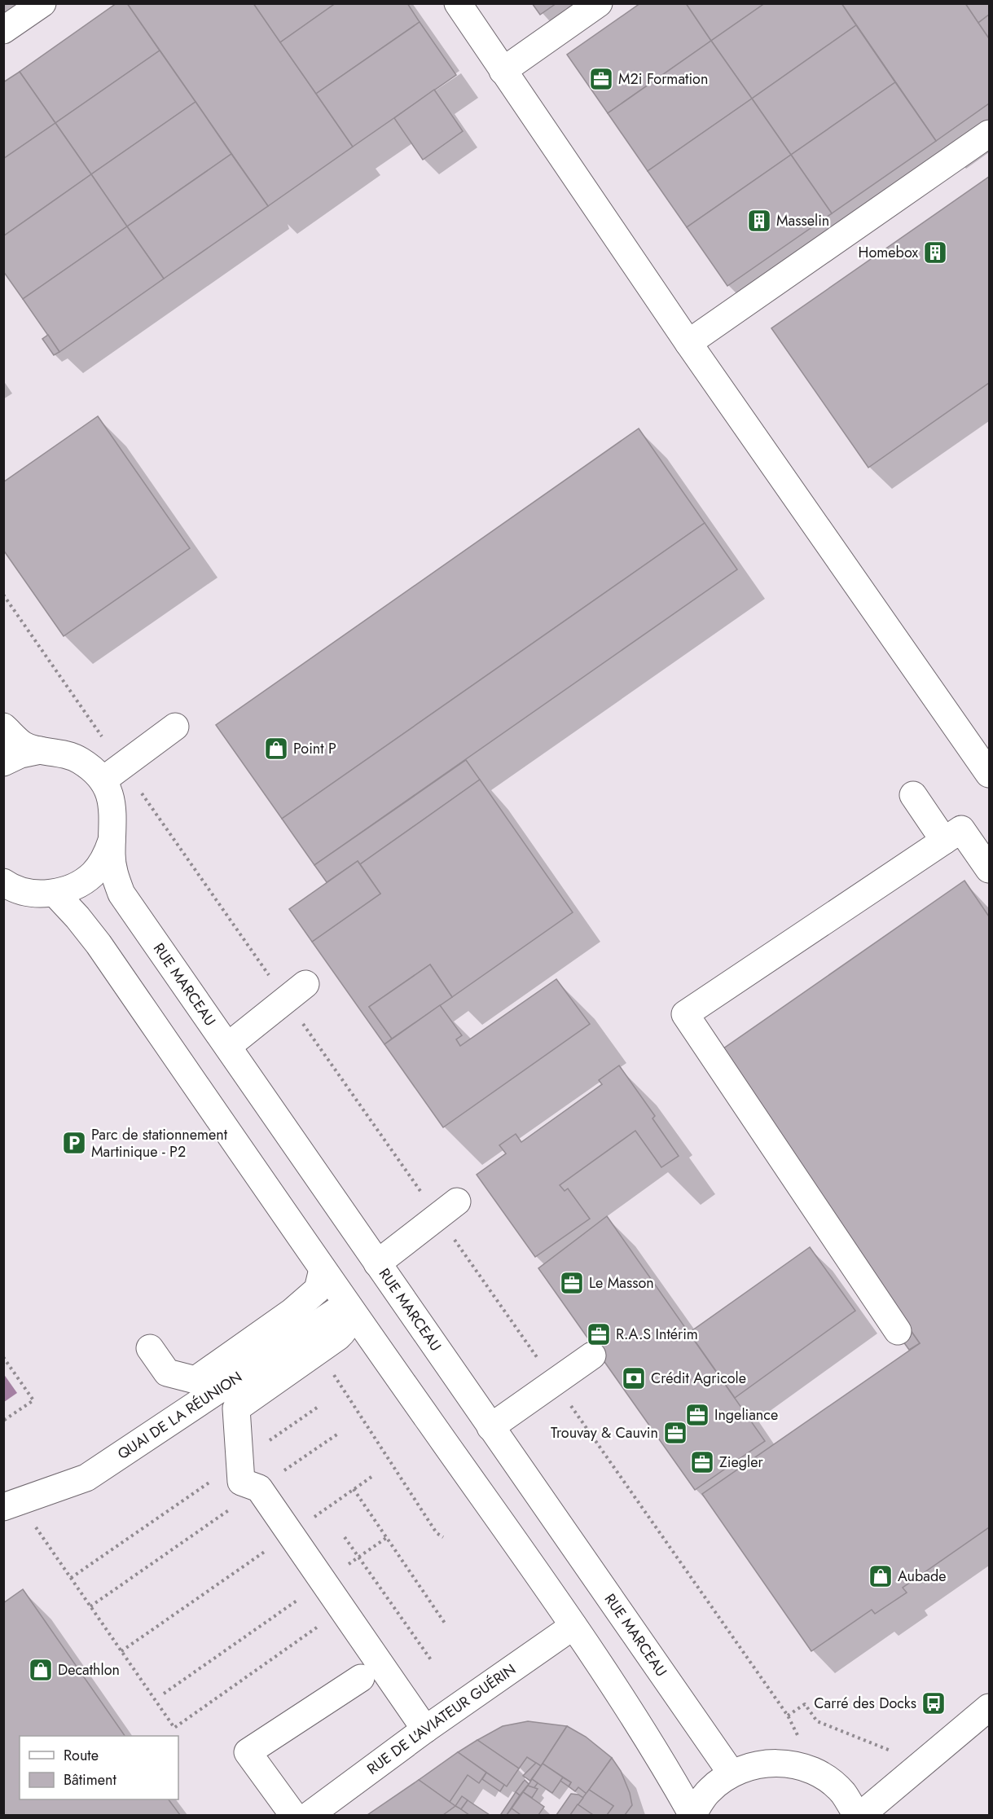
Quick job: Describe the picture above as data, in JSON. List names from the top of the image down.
{
  "streets": {
    "main road": ["RUE MARCEAU", "QUAI DE LA RÉUNION", "RUE DE L'AVIATEUR GUÉRIN"]
  },
  "places": {
    "office": [
      "M2i Formation",
      "Le Masson",
      "R.A.S Intérim",
      "Ingeliance",
      "Trouvay & Cauvin",
      "Ziegler"
    ],
    "building": ["Masselin", "Homebox"],
    "shop": ["Point P", "Aubade", "Decathlon"],
    "parking": ["Parc de stationnement Martinique - P2"],
    "bank": ["Crédit Agricole"],
    "bus stop": ["Carré des Docks"]
  },
  "legend": ["Route", "Bâtiment"]
}
